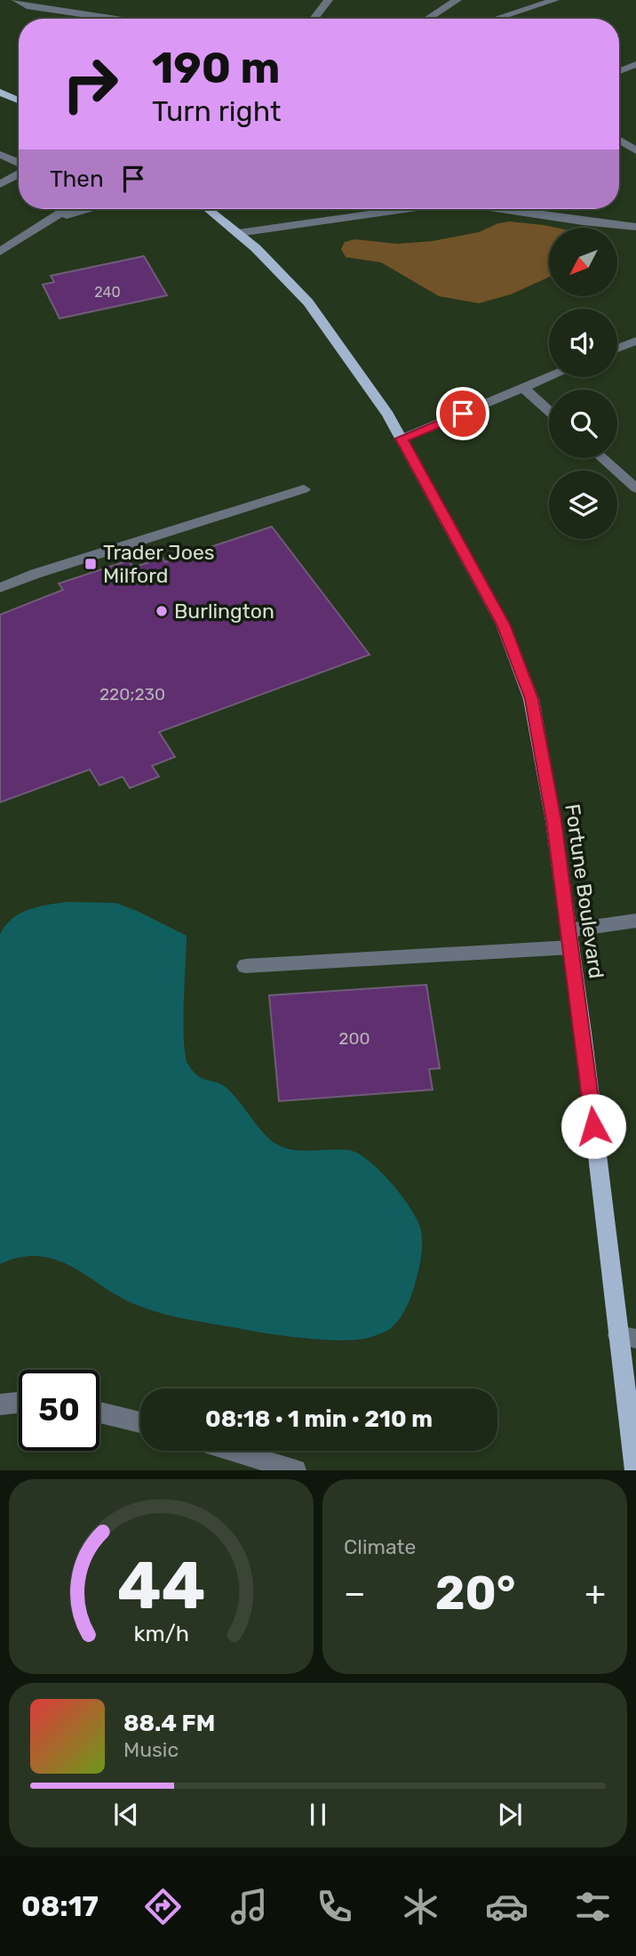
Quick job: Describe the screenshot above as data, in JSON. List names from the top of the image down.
{
  "streets": {
    "main road": ["Fortune Boulevard"]
  },
  "places": {
    "transit": ["Trader Joes Milford"],
    "other": ["Burlington"]
  },
  "house_numbers": ["240", "220;230", "200"],
  "north": "bottom left",
  "page": {
    "turn": ["190 m", "Turn right"],
    "then": "Then",
    "limit": "50",
    "trip": "08:18 · 1 min · 210 m",
    "tile": "Climate",
    "heat": ["−", "20°", "+"],
    "song": ["88.4 FM", "Music"],
    "tabs": "08:17",
    "gauge": ["44", "km/h"]
  }
}
